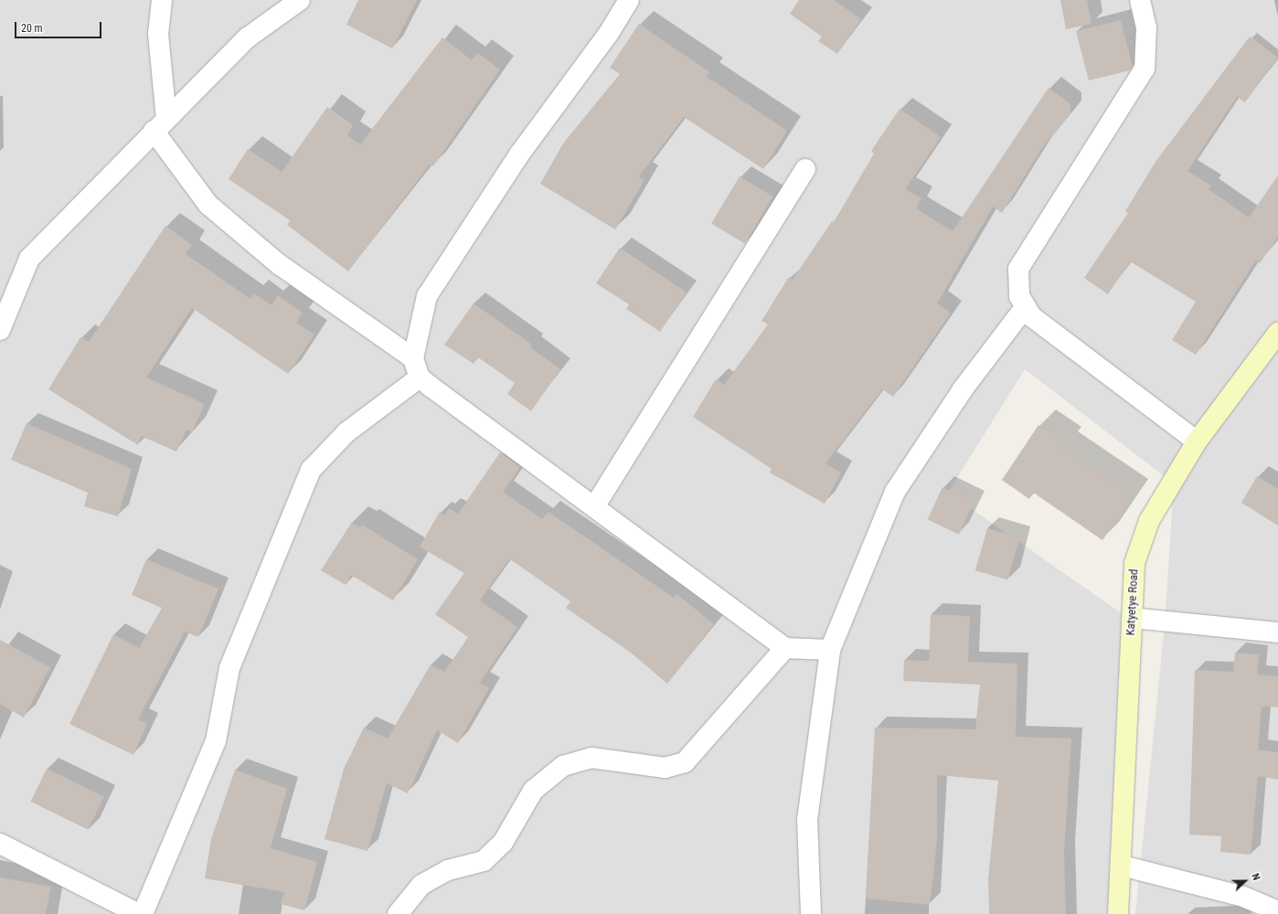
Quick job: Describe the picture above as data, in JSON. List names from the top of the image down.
{
  "streets": {
    "street": ["Katyetye Road"]
  },
  "scale_bar": "20 m",
  "north": "right"
}
